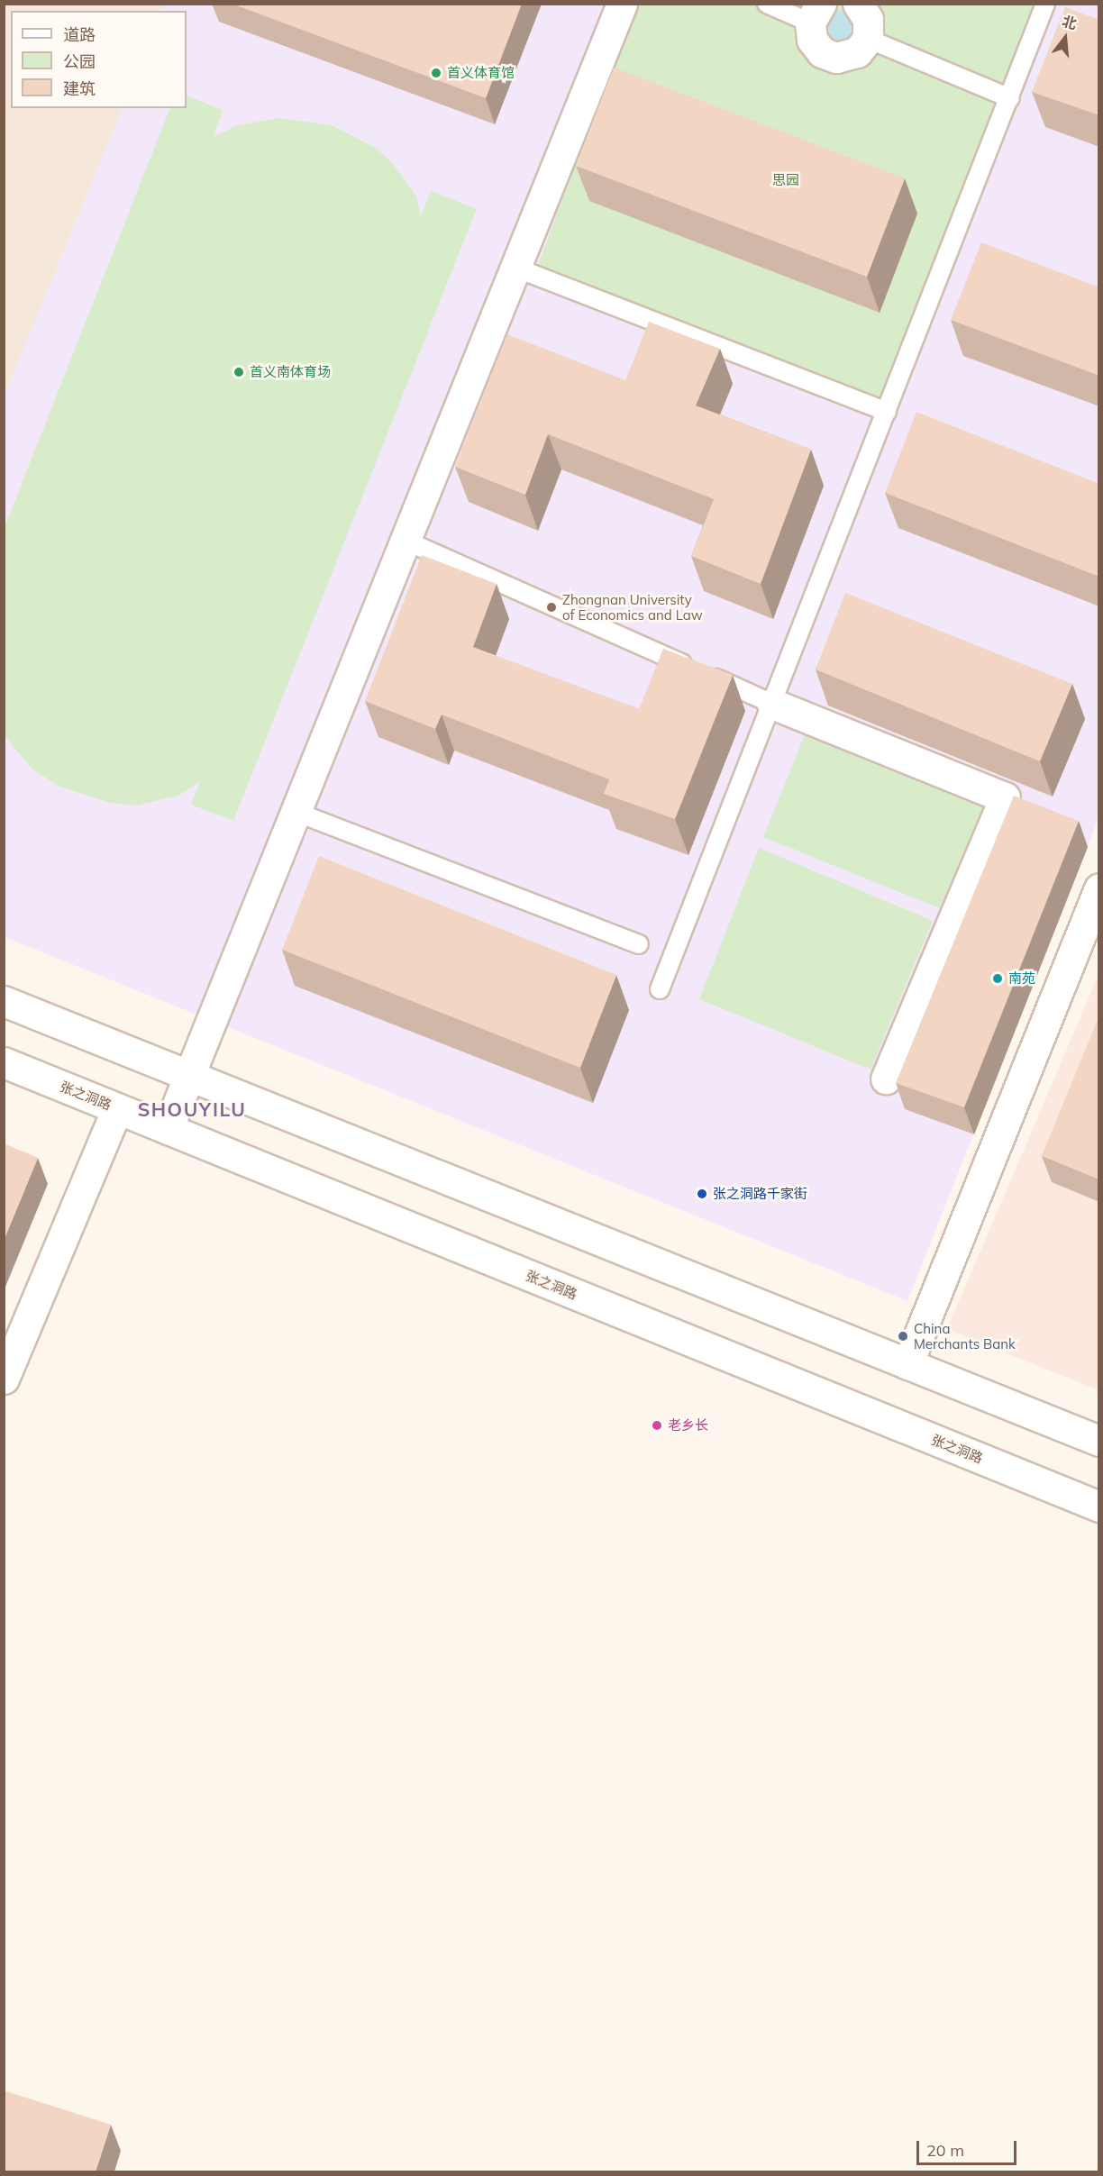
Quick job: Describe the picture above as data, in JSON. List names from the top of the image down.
{
  "streets": {
    "street": ["张之洞路"]
  },
  "districts": ["SHOUYILU"],
  "parks": ["思园"],
  "places": [
    "首义体育馆",
    "首义南体育场",
    "Zhongnan University of Economics and Law",
    "南苑",
    "张之洞路千家街",
    "China Merchants Bank",
    "老乡长"
  ],
  "legend": ["道路", "公园", "建筑"],
  "scale_bar": "20 m",
  "north": "top"
}
